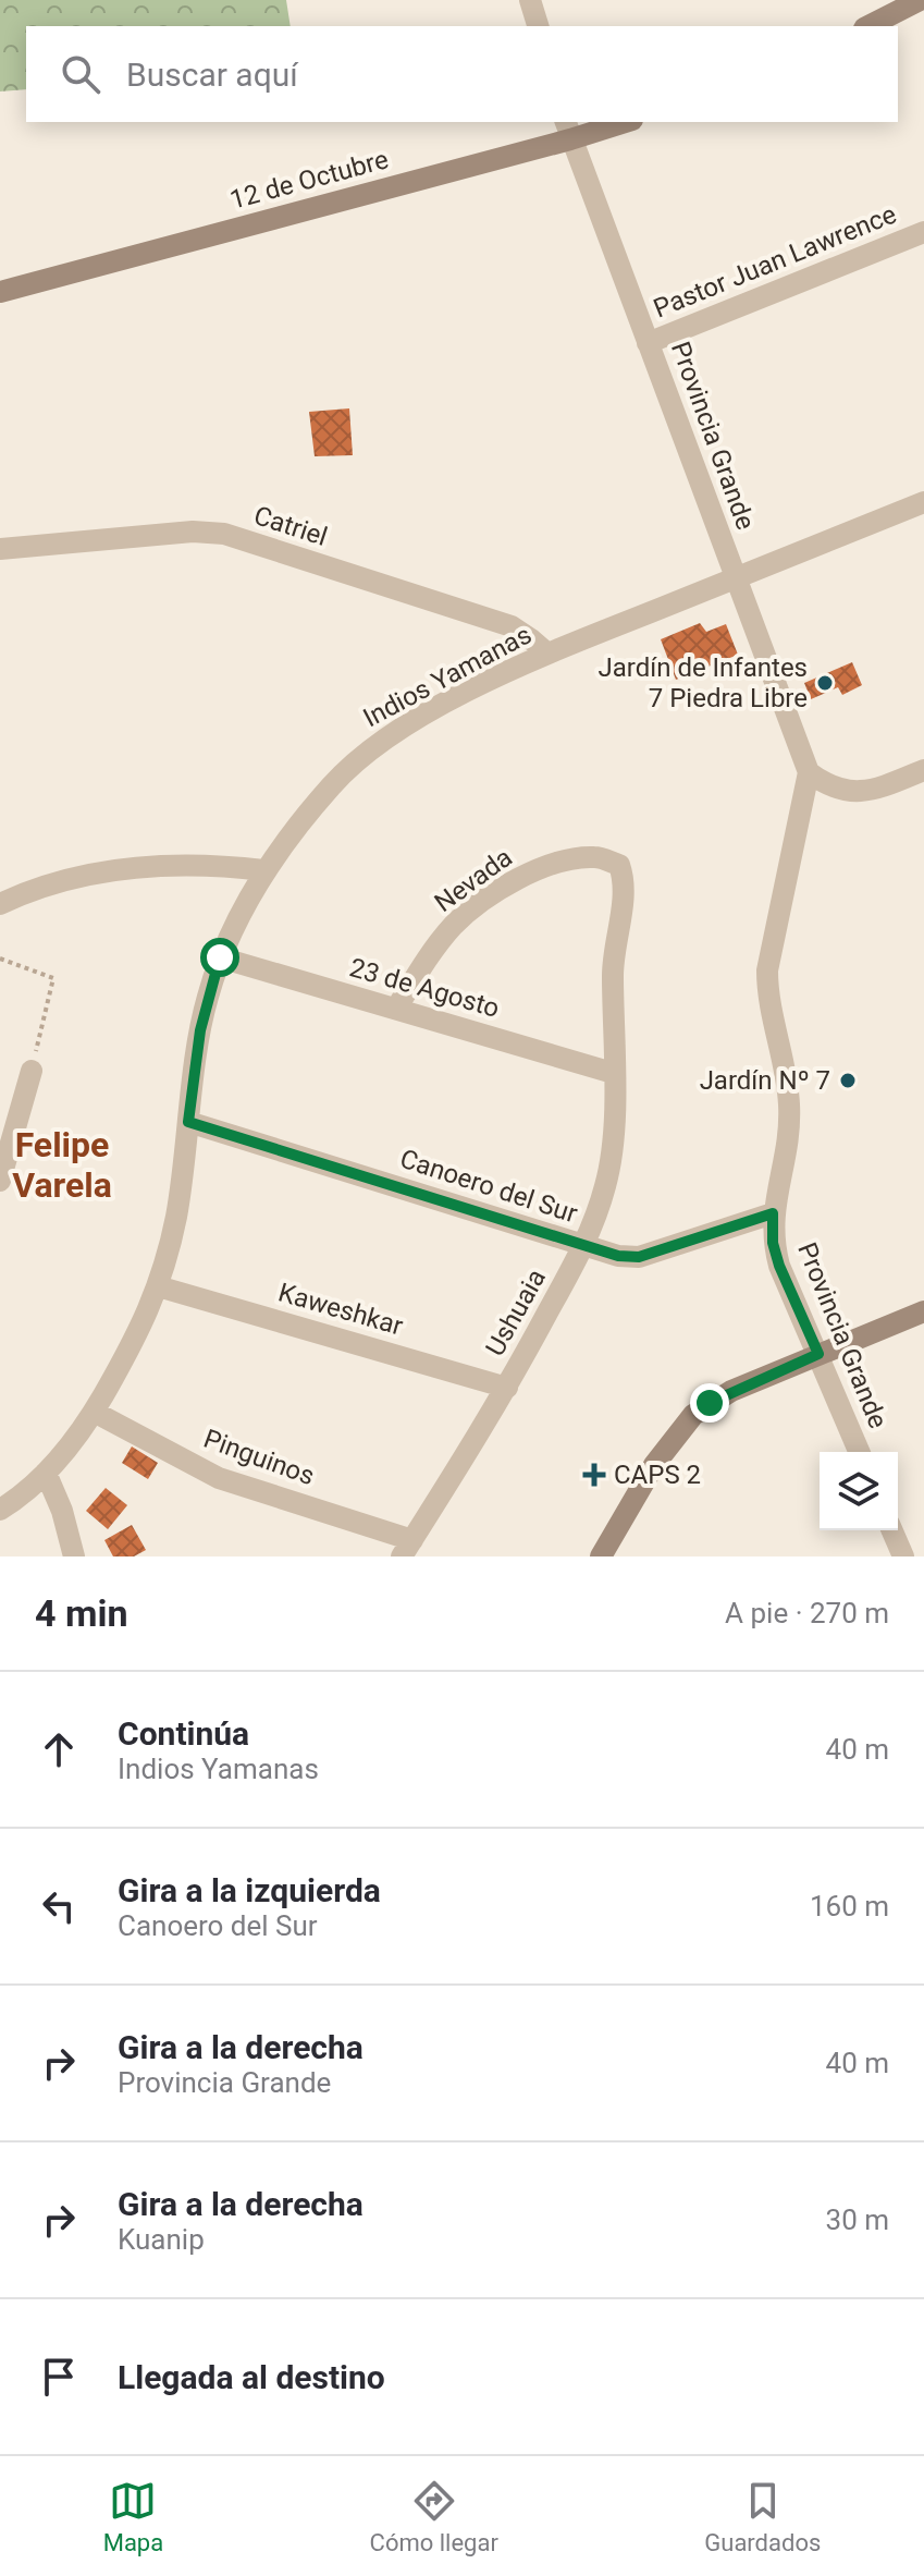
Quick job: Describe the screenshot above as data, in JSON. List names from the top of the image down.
{
  "streets": {
    "main road": ["12 de Octubre"],
    "street": [
      "Pastor Juan Lawrence",
      "Provincia Grande",
      "Catriel",
      "Indios Yamanas",
      "Nevada",
      "23 de Agosto",
      "Canoero del Sur",
      "Kaweshkar",
      "Ushuaia",
      "Pinguinos"
    ]
  },
  "crossings": [
    ["12 de Octubre", "Provincia Grande"],
    ["Pastor Juan Lawrence", "Provincia Grande"],
    ["Provincia Grande", "Indios Yamanas"],
    ["Provincia Grande", "Canoero del Sur"],
    ["Catriel", "Indios Yamanas"],
    ["Indios Yamanas", "23 de Agosto"],
    ["Indios Yamanas", "Canoero del Sur"],
    ["Indios Yamanas", "Kaweshkar"],
    ["Indios Yamanas", "Pinguinos"],
    ["Nevada", "23 de Agosto"],
    ["Nevada", "Ushuaia"],
    ["23 de Agosto", "Ushuaia"],
    ["Canoero del Sur", "Ushuaia"],
    ["Kaweshkar", "Ushuaia"],
    ["Ushuaia", "Pinguinos"]
  ],
  "districts": ["Felipe Varela"],
  "places": {
    "other": ["Jardín de Infantes 7 Piedra Libre", "Jardín Nº 7"],
    "health": ["CAPS 2"]
  },
  "page": {
    "search": "Buscar aquí",
    "heading": ["4 min", "A pie · 270 m"],
    "list": [
      ["Continúa", "Indios Yamanas", "40 m"],
      ["Gira a la izquierda", "Canoero del Sur", "160 m"],
      ["Gira a la derecha", "Provincia Grande", "40 m"],
      ["Gira a la derecha", "Kuanip", "30 m"],
      "Llegada al destino"
    ],
    "nav": ["Mapa", "Cómo llegar", "Guardados"]
  }
}
